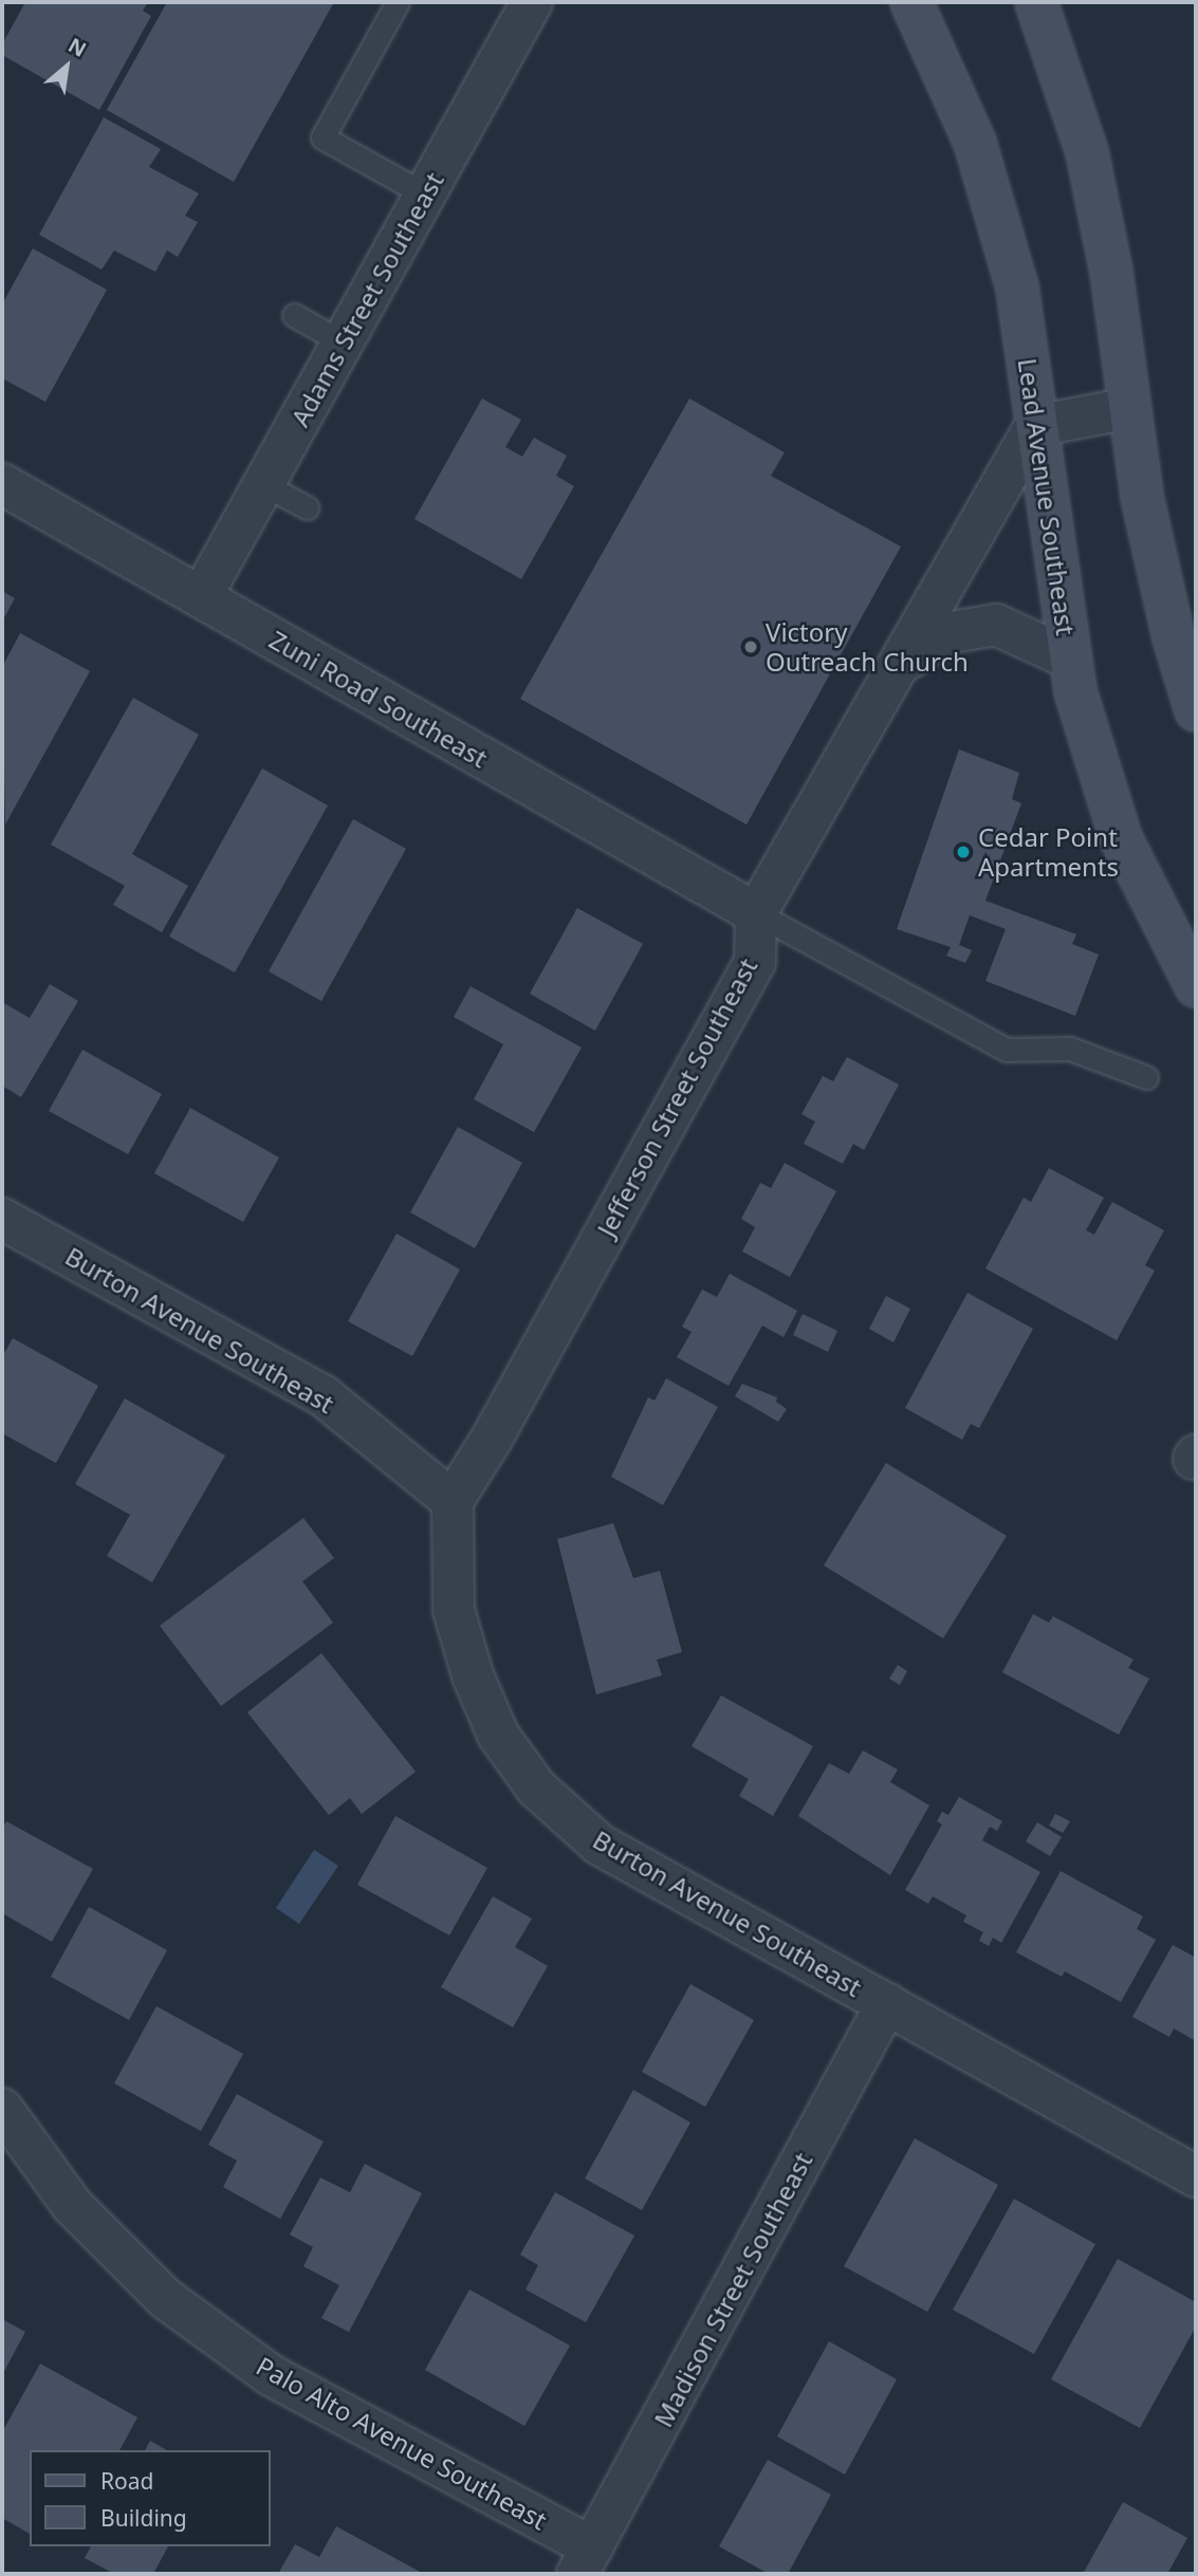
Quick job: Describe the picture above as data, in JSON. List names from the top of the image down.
{
  "streets": {
    "main road": ["Lead Avenue Southeast"],
    "street": [
      "Adams Street Southeast",
      "Zuni Road Southeast",
      "Jefferson Street Southeast",
      "Burton Avenue Southeast",
      "Madison Street Southeast",
      "Palo Alto Avenue Southeast"
    ]
  },
  "crossings": [
    ["Adams Street Southeast", "Zuni Road Southeast"],
    ["Lead Avenue Southeast", "Jefferson Street Southeast"],
    ["Zuni Road Southeast", "Jefferson Street Southeast"],
    ["Jefferson Street Southeast", "Burton Avenue Southeast"],
    ["Burton Avenue Southeast", "Madison Street Southeast"],
    ["Madison Street Southeast", "Palo Alto Avenue Southeast"]
  ],
  "places": ["Victory Outreach Church", "Cedar Point Apartments"],
  "legend": ["Road", "Building"],
  "north": "top right"
}
